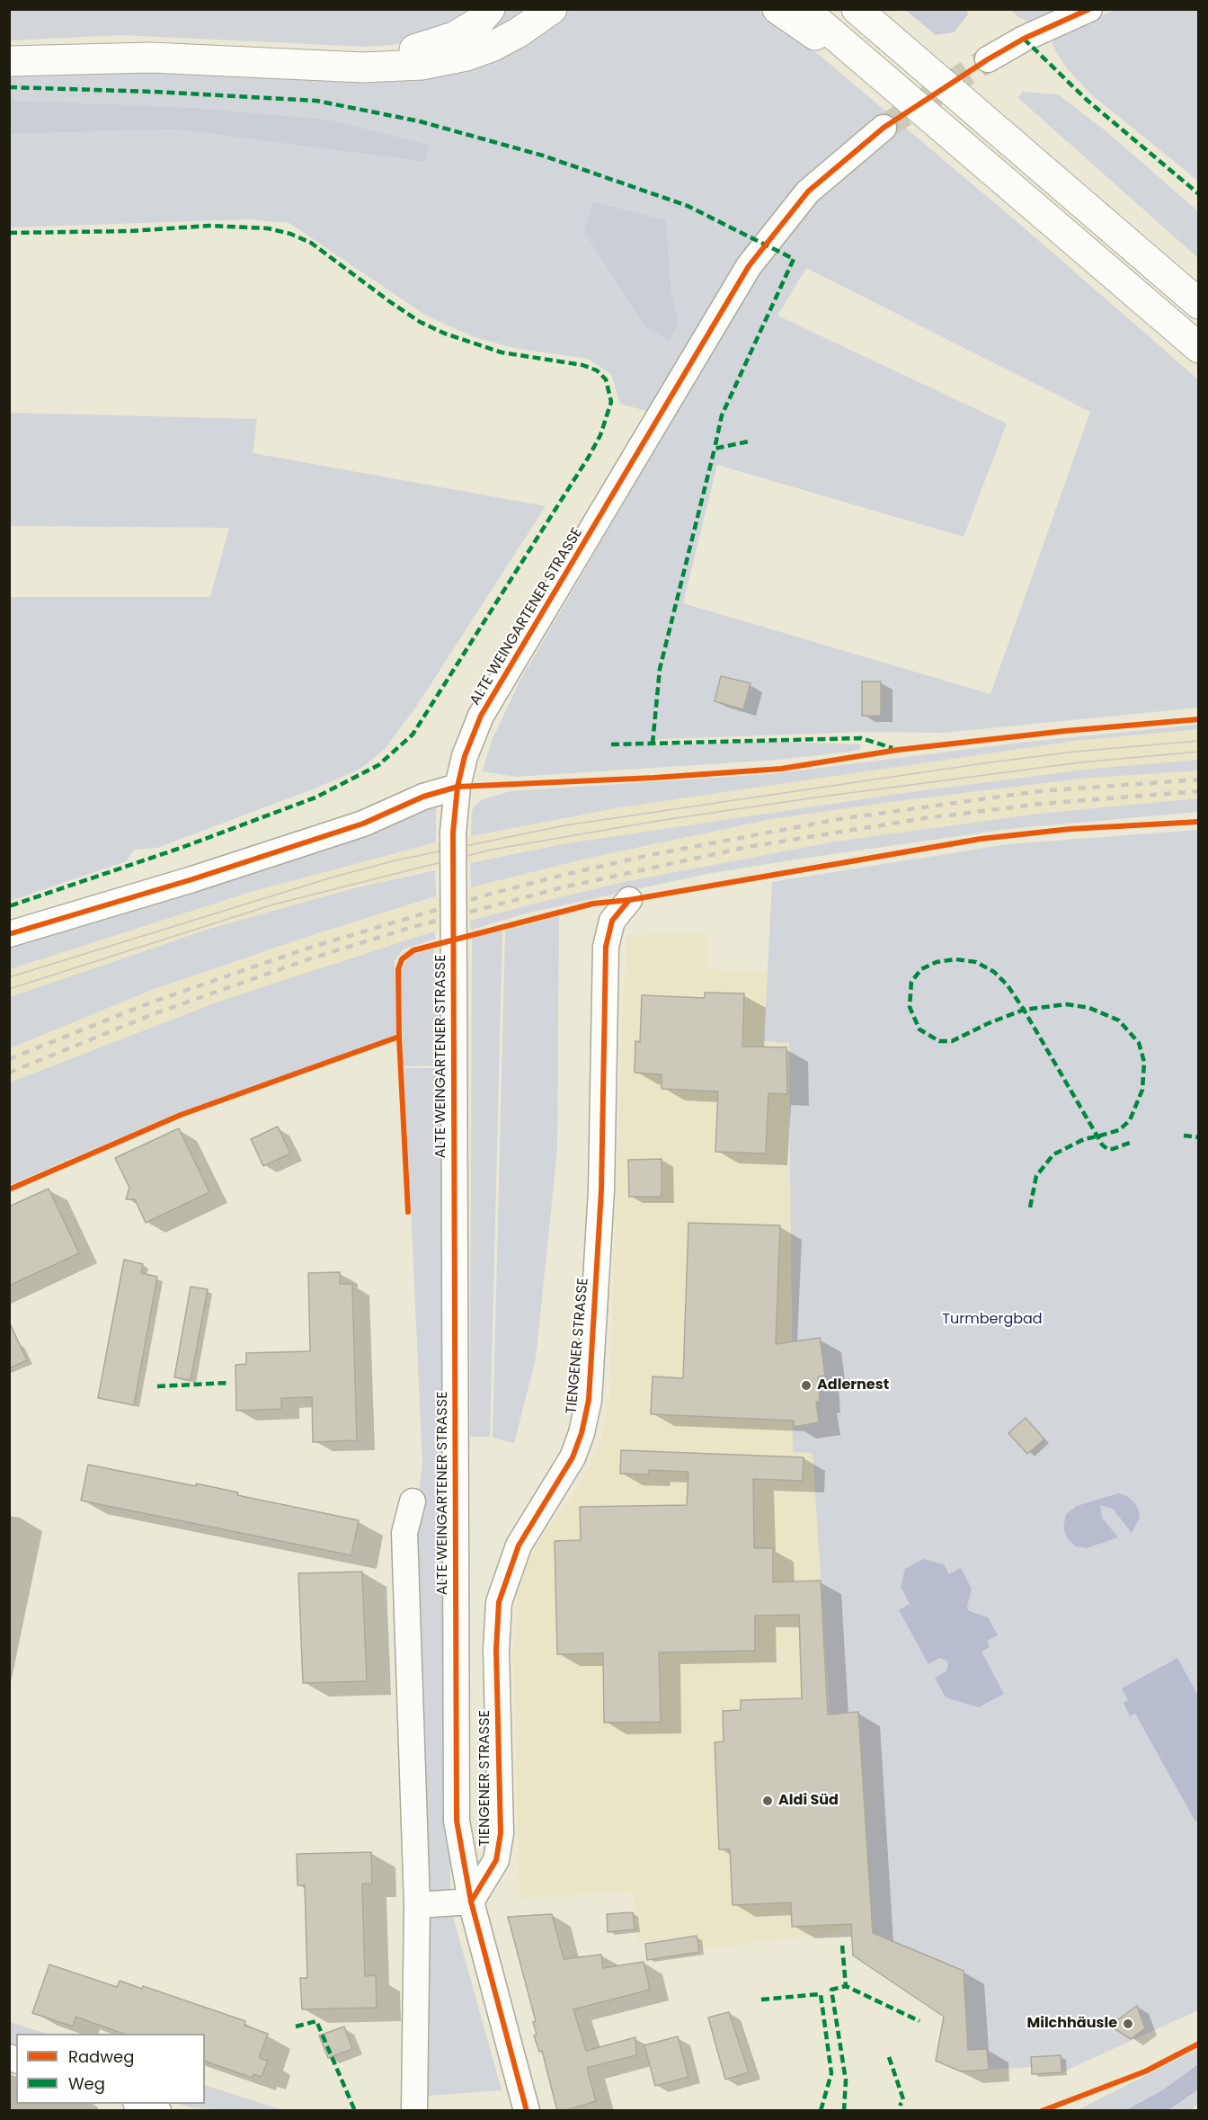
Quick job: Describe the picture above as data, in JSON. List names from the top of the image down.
{
  "streets": {
    "street": ["ALTE WEINGARTENER STRASSE", "TIENGENER STRASSE"]
  },
  "crossings": [
    ["ALTE WEINGARTENER STRASSE", "TIENGENER STRASSE"]
  ],
  "parks": ["Turmbergbad"],
  "places": ["Adlernest", "Aldi Süd", "Milchhäusle"],
  "legend": ["Radweg", "Weg"]
}
